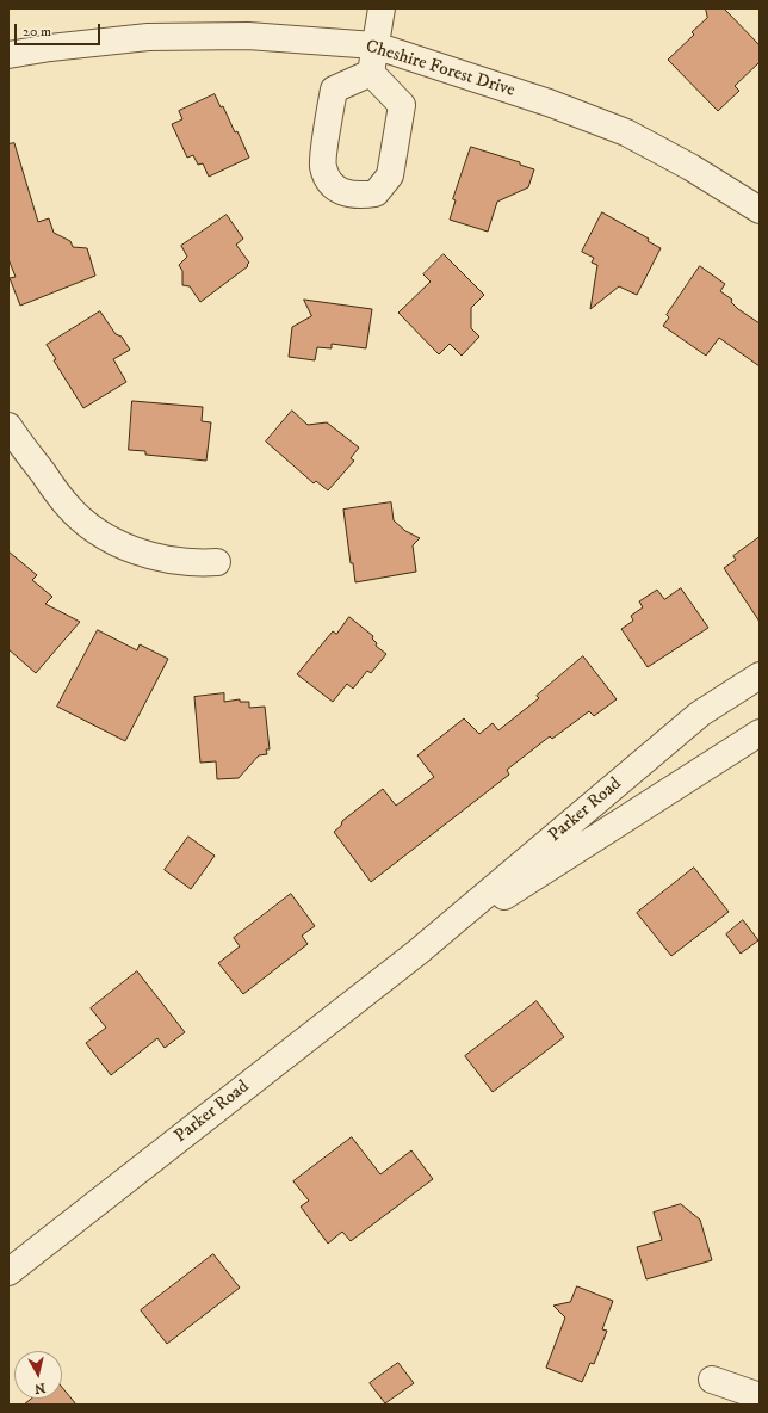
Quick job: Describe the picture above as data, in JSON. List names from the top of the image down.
{
  "streets": {
    "street": ["Cheshire Forest Drive", "Parker Road"]
  },
  "scale_bar": "20 m",
  "north": "bottom"
}
